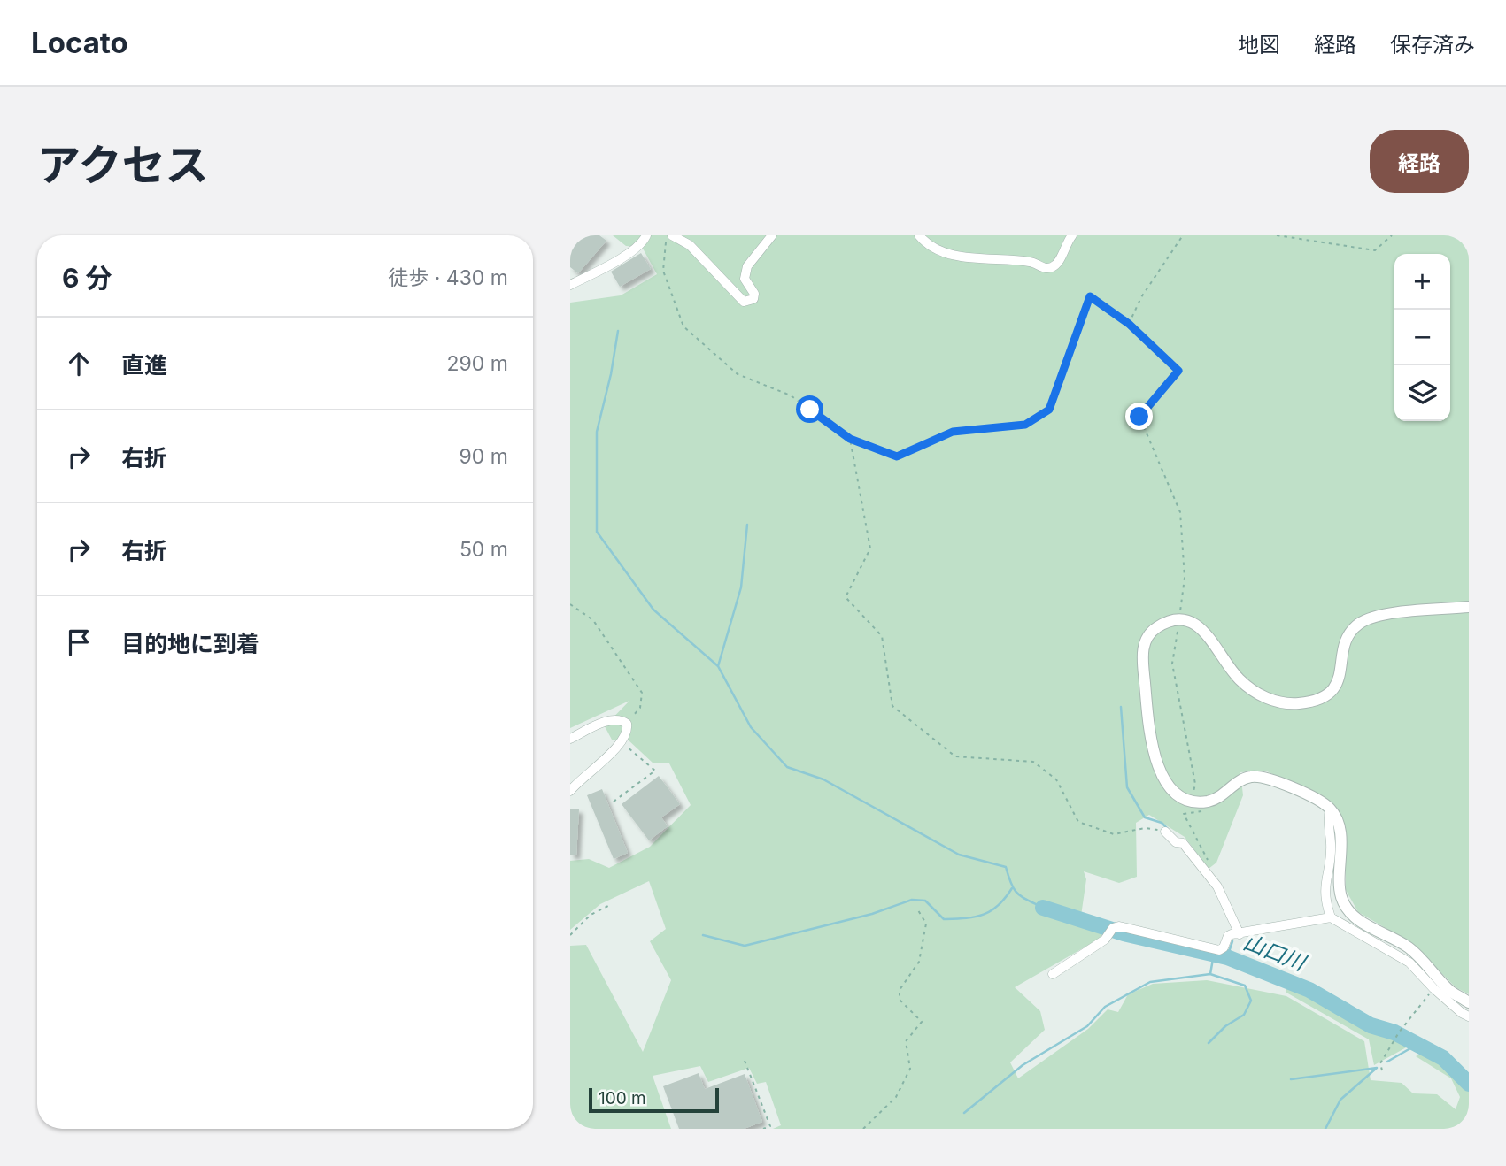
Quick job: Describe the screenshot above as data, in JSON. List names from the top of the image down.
{
  "water": ["山口川"],
  "scale_bar": "100 m",
  "page": {
    "header": "Locato",
    "nav": ["地図", "経路", "保存済み"],
    "title": "アクセス",
    "buttons": "経路",
    "heading": ["6 分", "徒歩 · 430 m"],
    "map_buttons": ["+", "−"],
    "list": [
      ["直進", "290 m"],
      ["右折", "90 m"],
      ["右折", "50 m"],
      "目的地に到着"
    ],
    "scale": "100 m"
  }
}
